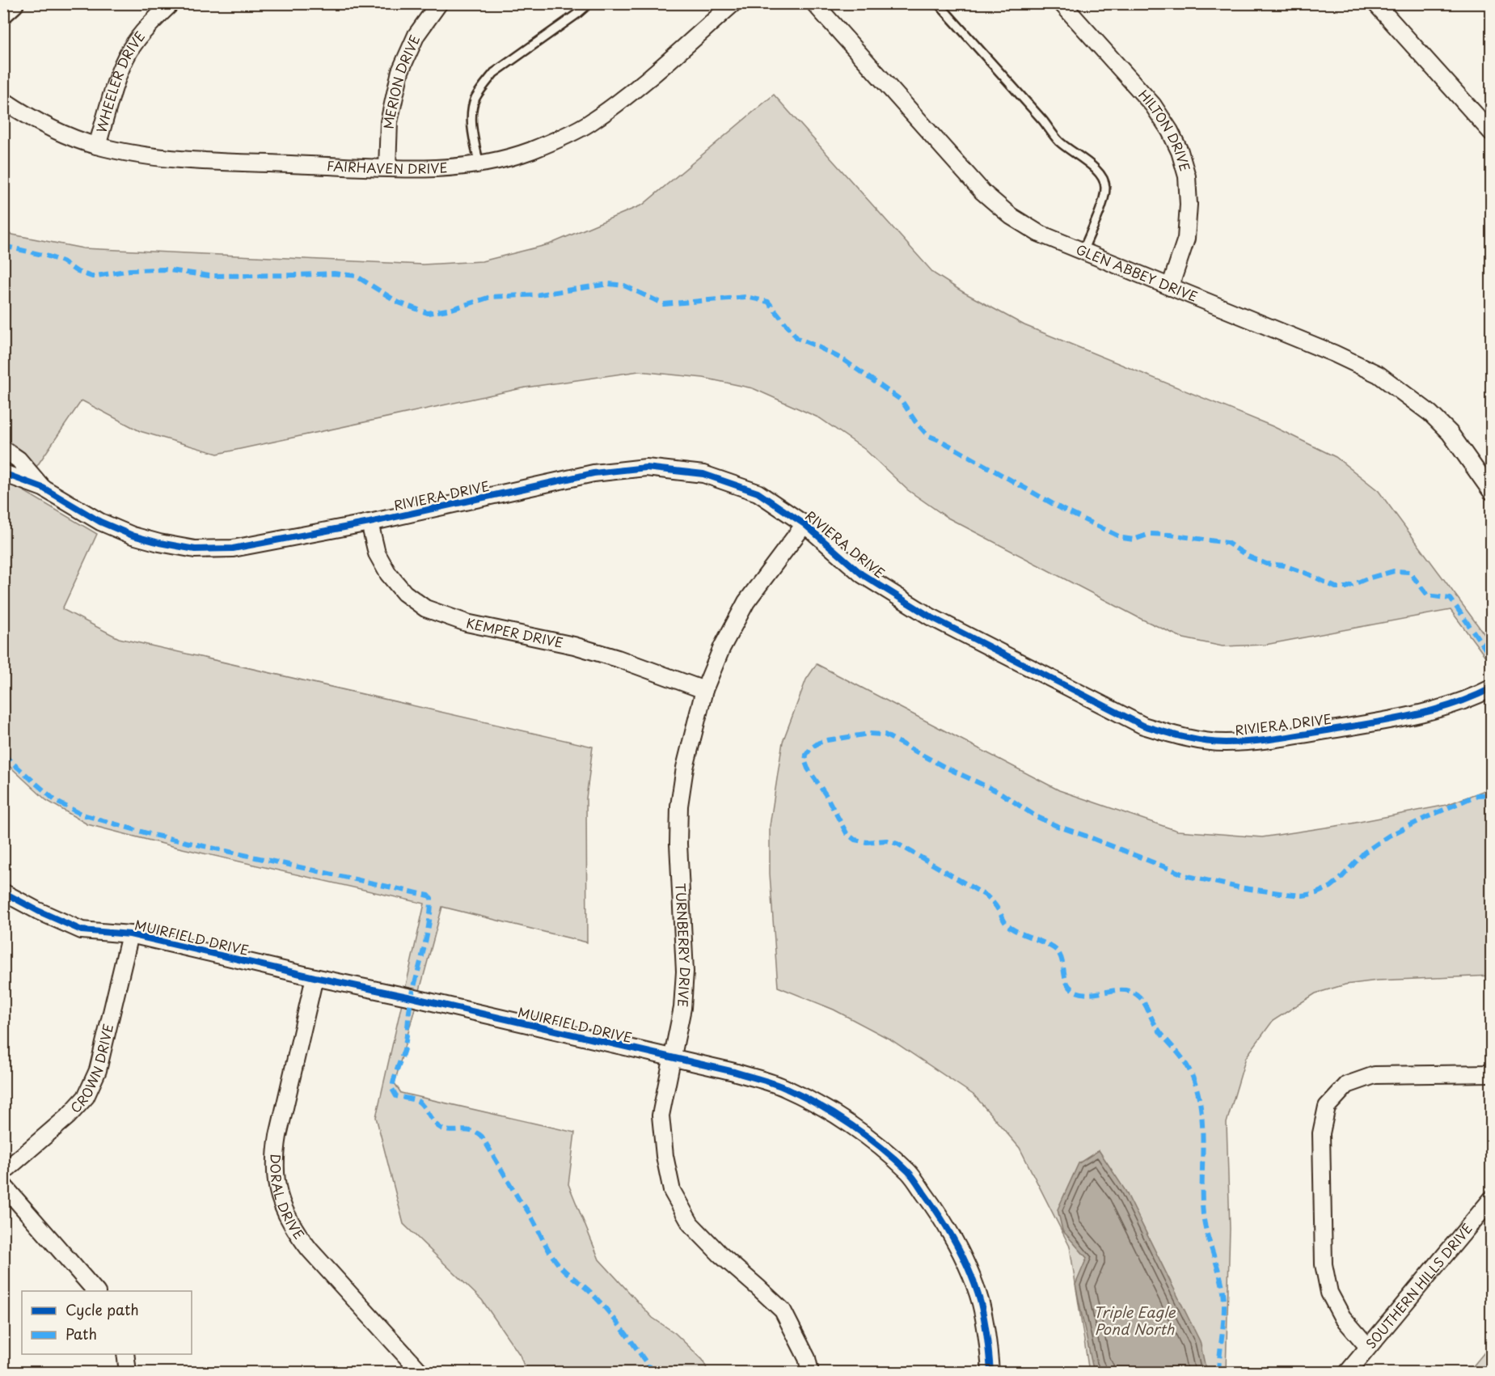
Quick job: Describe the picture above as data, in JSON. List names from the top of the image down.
{
  "streets": {
    "street": [
      "MERION DRIVE",
      "WHEELER DRIVE",
      "HILTON DRIVE",
      "FAIRHAVEN DRIVE",
      "GLEN ABBEY DRIVE",
      "RIVIERA DRIVE",
      "KEMPER DRIVE",
      "MUIRFIELD DRIVE",
      "TURNBERRY DRIVE",
      "CROWN DRIVE",
      "DORAL DRIVE",
      "SOUTHERN HILLS DRIVE"
    ]
  },
  "crossings": [
    ["MERION DRIVE", "FAIRHAVEN DRIVE"],
    ["WHEELER DRIVE", "FAIRHAVEN DRIVE"],
    ["HILTON DRIVE", "GLEN ABBEY DRIVE"],
    ["RIVIERA DRIVE", "KEMPER DRIVE"],
    ["RIVIERA DRIVE", "TURNBERRY DRIVE"],
    ["KEMPER DRIVE", "TURNBERRY DRIVE"],
    ["MUIRFIELD DRIVE", "TURNBERRY DRIVE"],
    ["MUIRFIELD DRIVE", "CROWN DRIVE"],
    ["MUIRFIELD DRIVE", "DORAL DRIVE"]
  ],
  "water": ["Triple Eagle Pond North"],
  "legend": ["Cycle path", "Path"]
}
